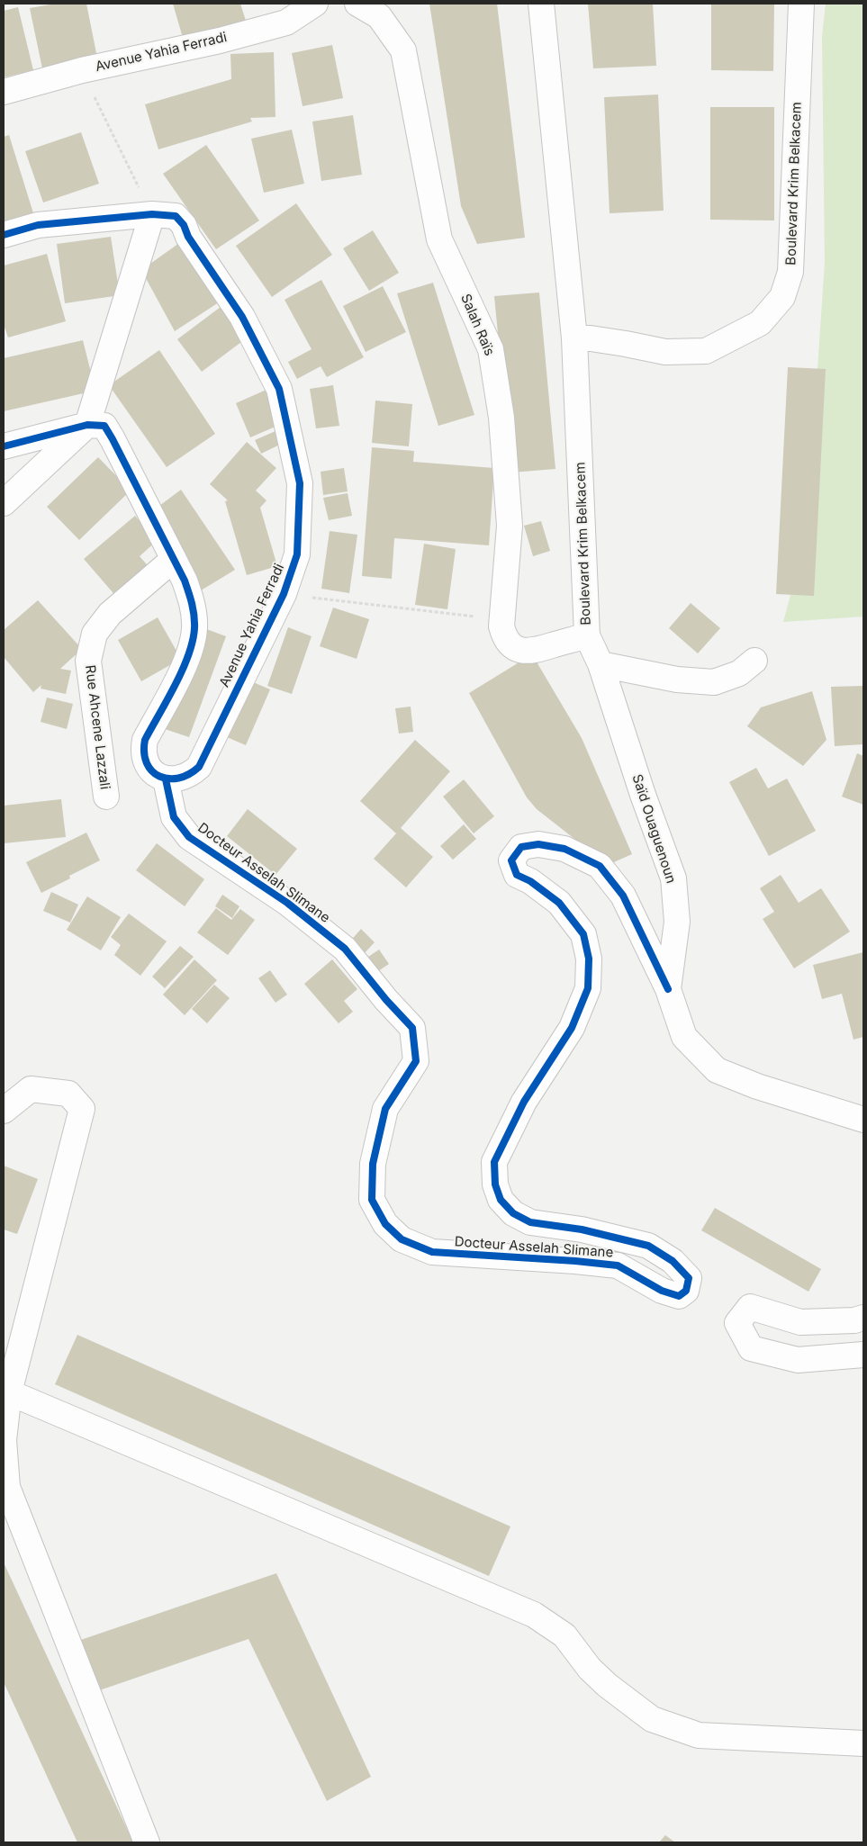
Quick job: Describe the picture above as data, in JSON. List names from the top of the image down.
{
  "streets": {
    "street": [
      "Avenue Yahia Ferradi",
      "Boulevard Krim Belkacem",
      "Salah Raïs",
      "Rue Ahcene Lazzali",
      "Saïd Ouaguenoun",
      "Docteur Asselah Slimane"
    ]
  },
  "crossings": [
    ["Avenue Yahia Ferradi", "Docteur Asselah Slimane"],
    ["Boulevard Krim Belkacem", "Salah Raïs"],
    ["Boulevard Krim Belkacem", "Saïd Ouaguenoun"],
    ["Saïd Ouaguenoun", "Docteur Asselah Slimane"]
  ]
}
